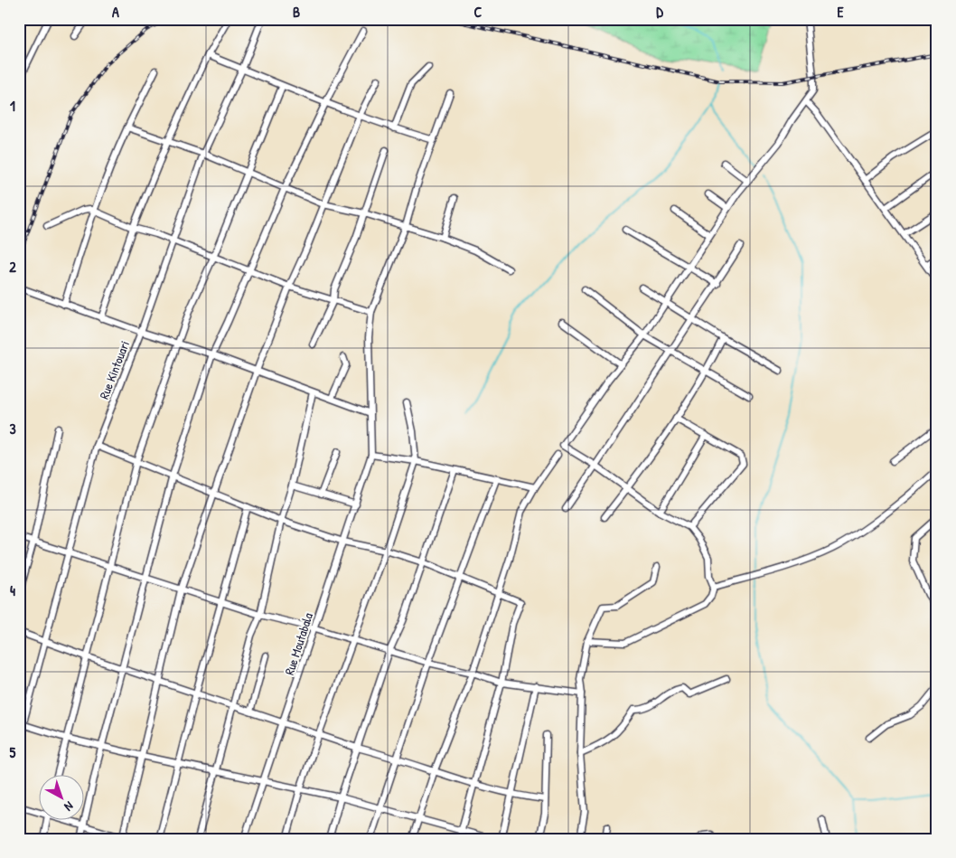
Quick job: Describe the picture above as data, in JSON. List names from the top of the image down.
{
  "streets": {
    "street": ["Rue Kintouari", "Rue Moutabala"]
  },
  "north": "bottom right",
  "grid": {
    "columns": [
      "A",
      "B",
      "C",
      "D",
      "E"
    ],
    "rows": [
      "1",
      "2",
      "3",
      "4",
      "5"
    ]
  }
}
